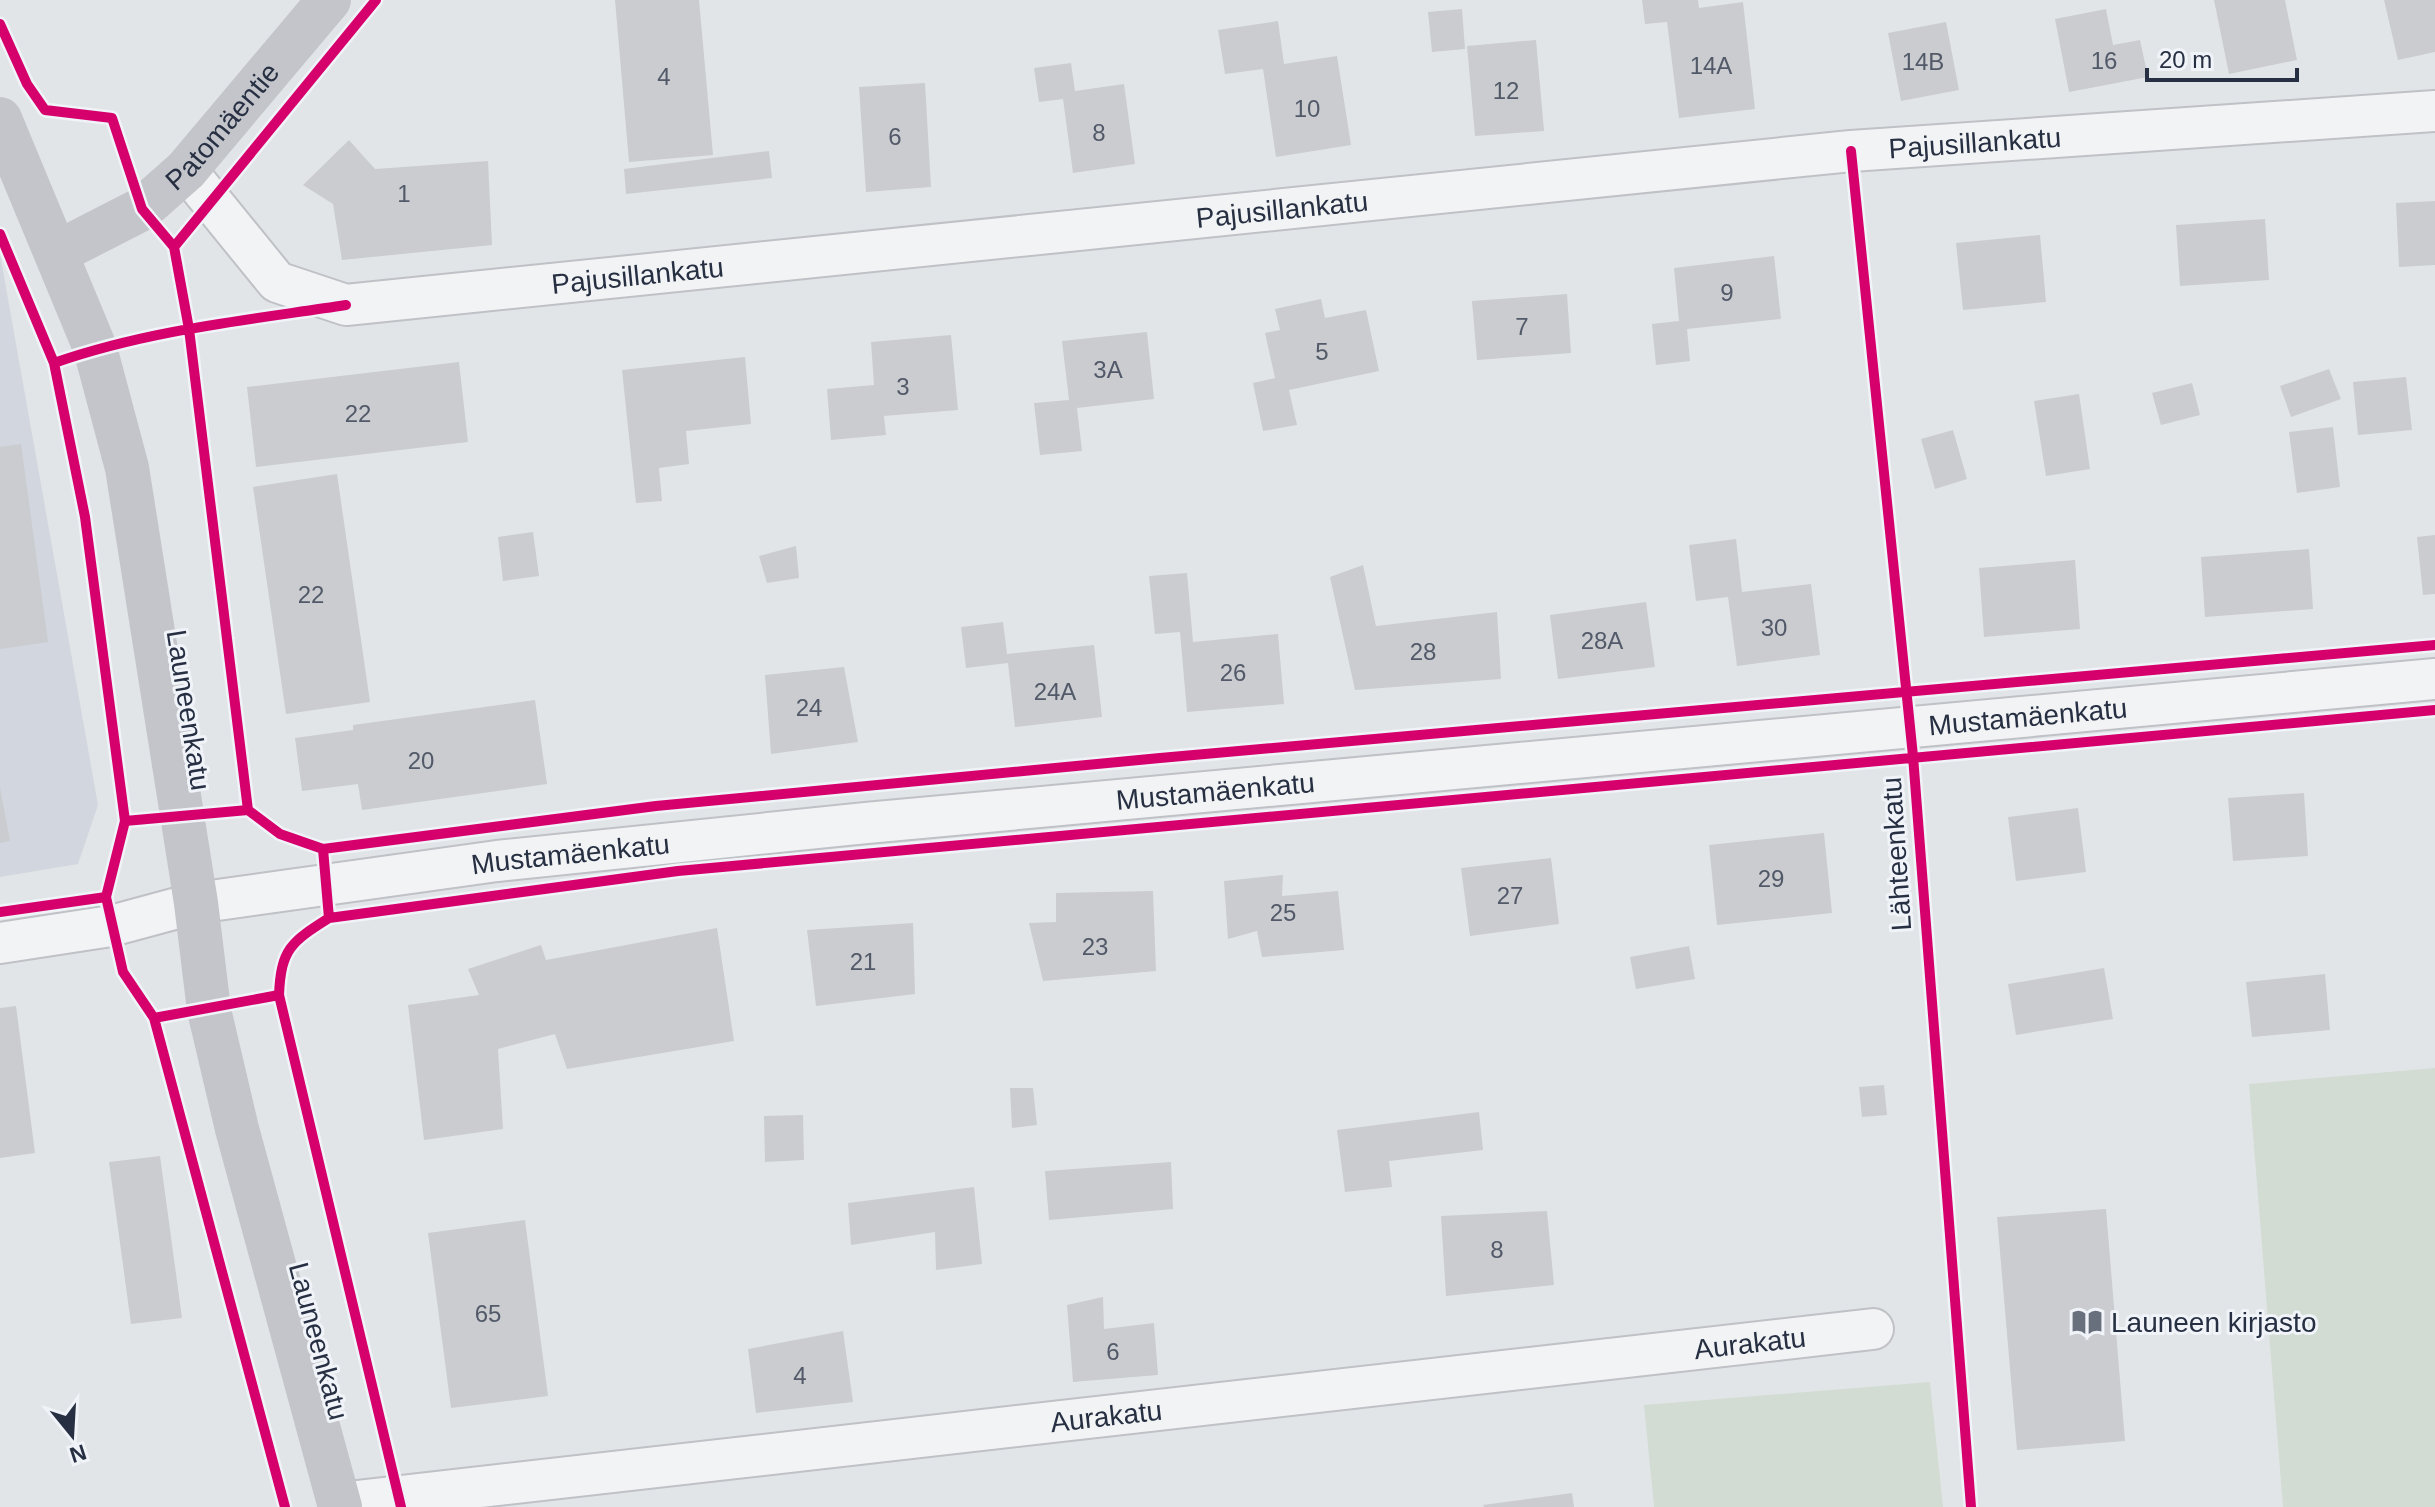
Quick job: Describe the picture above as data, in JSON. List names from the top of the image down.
{
  "streets": {
    "street": [
      "Patomäentie",
      "Pajusillankatu",
      "Launeenkatu",
      "Mustamäenkatu",
      "Aurakatu"
    ],
    "cycle path": ["Lähteenkatu"]
  },
  "crossings": [
    ["Patomäentie", "Pajusillankatu"],
    ["Patomäentie", "Launeenkatu"],
    ["Launeenkatu", "Mustamäenkatu"],
    ["Launeenkatu", "Aurakatu"]
  ],
  "places": {
    "library": ["Launeen kirjasto"]
  },
  "house_numbers": [
    "16",
    "14B",
    "14A",
    "4",
    "12",
    "10",
    "8",
    "6",
    "1",
    "9",
    "7",
    "5",
    "3A",
    "3",
    "22",
    "22",
    "30",
    "28A",
    "28",
    "26",
    "24A",
    "24",
    "20",
    "29",
    "27",
    "25",
    "23",
    "21",
    "8",
    "65",
    "6",
    "4"
  ],
  "scale_bar": "20 m",
  "north": "bottom"
}
